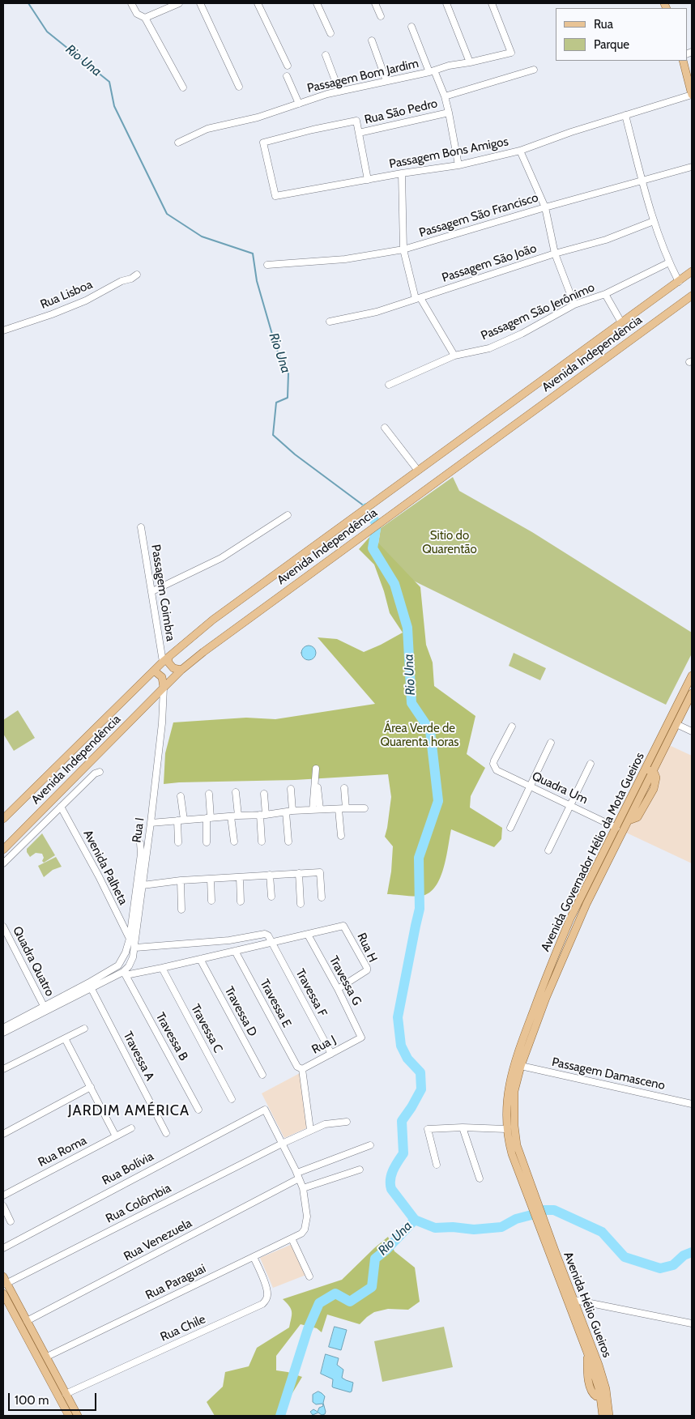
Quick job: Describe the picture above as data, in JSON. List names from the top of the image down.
{
  "streets": {
    "main road": ["Avenida Independência", "Avenida Governador Hélio da Mota Gueiros", "Avenida Hélio Gueiros"],
    "street": [
      "Passagem Bom Jardim",
      "Rua São Pedro",
      "Passagem Bons Amigos",
      "Passagem São Francisco",
      "Passagem São João",
      "Rua Lisboa",
      "Passagem São Jerônimo",
      "Passagem Coimbra",
      "Quadra Um",
      "Rua I",
      "Avenida Palheta",
      "Rua H",
      "Quadra Quatro",
      "Travessa G",
      "Travessa F",
      "Travessa E",
      "Travessa D",
      "Travessa C",
      "Travessa B",
      "Rua J",
      "Travessa A",
      "Passagem Damasceno",
      "Rua Roma",
      "Rua Bolívia",
      "Rua Colômbia",
      "Rua Venezuela",
      "Rua Paraguai",
      "Rua Chile"
    ]
  },
  "crossings": [
    ["Rua São Pedro", "Passagem Bons Amigos"],
    ["Passagem São Jerônimo", "Avenida Independência"],
    ["Avenida Independência", "Passagem Coimbra"],
    ["Avenida Independência", "Rua I"],
    ["Quadra Um", "Avenida Governador Hélio da Mota Gueiros"],
    ["Rua I", "Travessa B"],
    ["Avenida Governador Hélio da Mota Gueiros", "Passagem Damasceno"],
    ["Avenida Governador Hélio da Mota Gueiros", "Avenida Hélio Gueiros"],
    ["Rua H", "Travessa G"],
    ["Travessa G", "Rua J"],
    ["Travessa F", "Rua J"],
    ["Travessa E", "Rua J"],
    ["Rua Bolívia", "Rua Colômbia"],
    ["Rua Paraguai", "Rua Chile"]
  ],
  "districts": ["JARDIM AMÉRICA"],
  "water": ["Rio Una"],
  "parks": ["Sitio do Quarentão", "Área Verde de Quarenta horas"],
  "legend": ["Rua", "Parque"],
  "scale_bar": "100 m"
}
